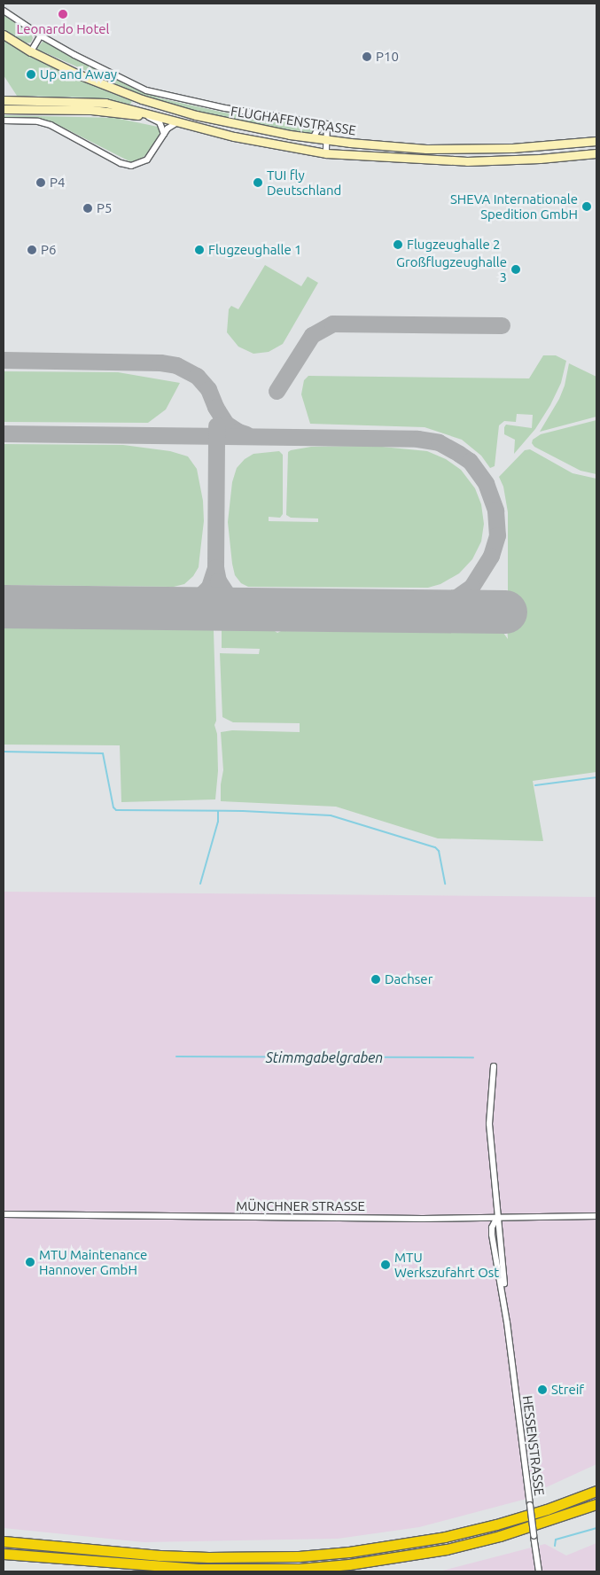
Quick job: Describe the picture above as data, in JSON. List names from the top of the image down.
{
  "streets": {
    "main road": ["FLUGHAFENSTRASSE"],
    "street": ["MÜNCHNER STRASSE", "HESSENSTRASSE"]
  },
  "crossings": [
    ["MÜNCHNER STRASSE", "HESSENSTRASSE"]
  ],
  "water": ["Stimmgabelgraben"],
  "places": [
    "Leonardo Hotel",
    "P10",
    "Up and Away",
    "P4",
    "TUI fly Deutschland",
    "SHEVA Internationale Spedition GmbH",
    "P5",
    "Flugzeughalle 2",
    "P6",
    "Flugzeughalle 1",
    "Großflugzeughalle 3",
    "Dachser",
    "MTU Maintenance Hannover GmbH",
    "MTU Werkszufahrt Ost",
    "Streif"
  ]
}
